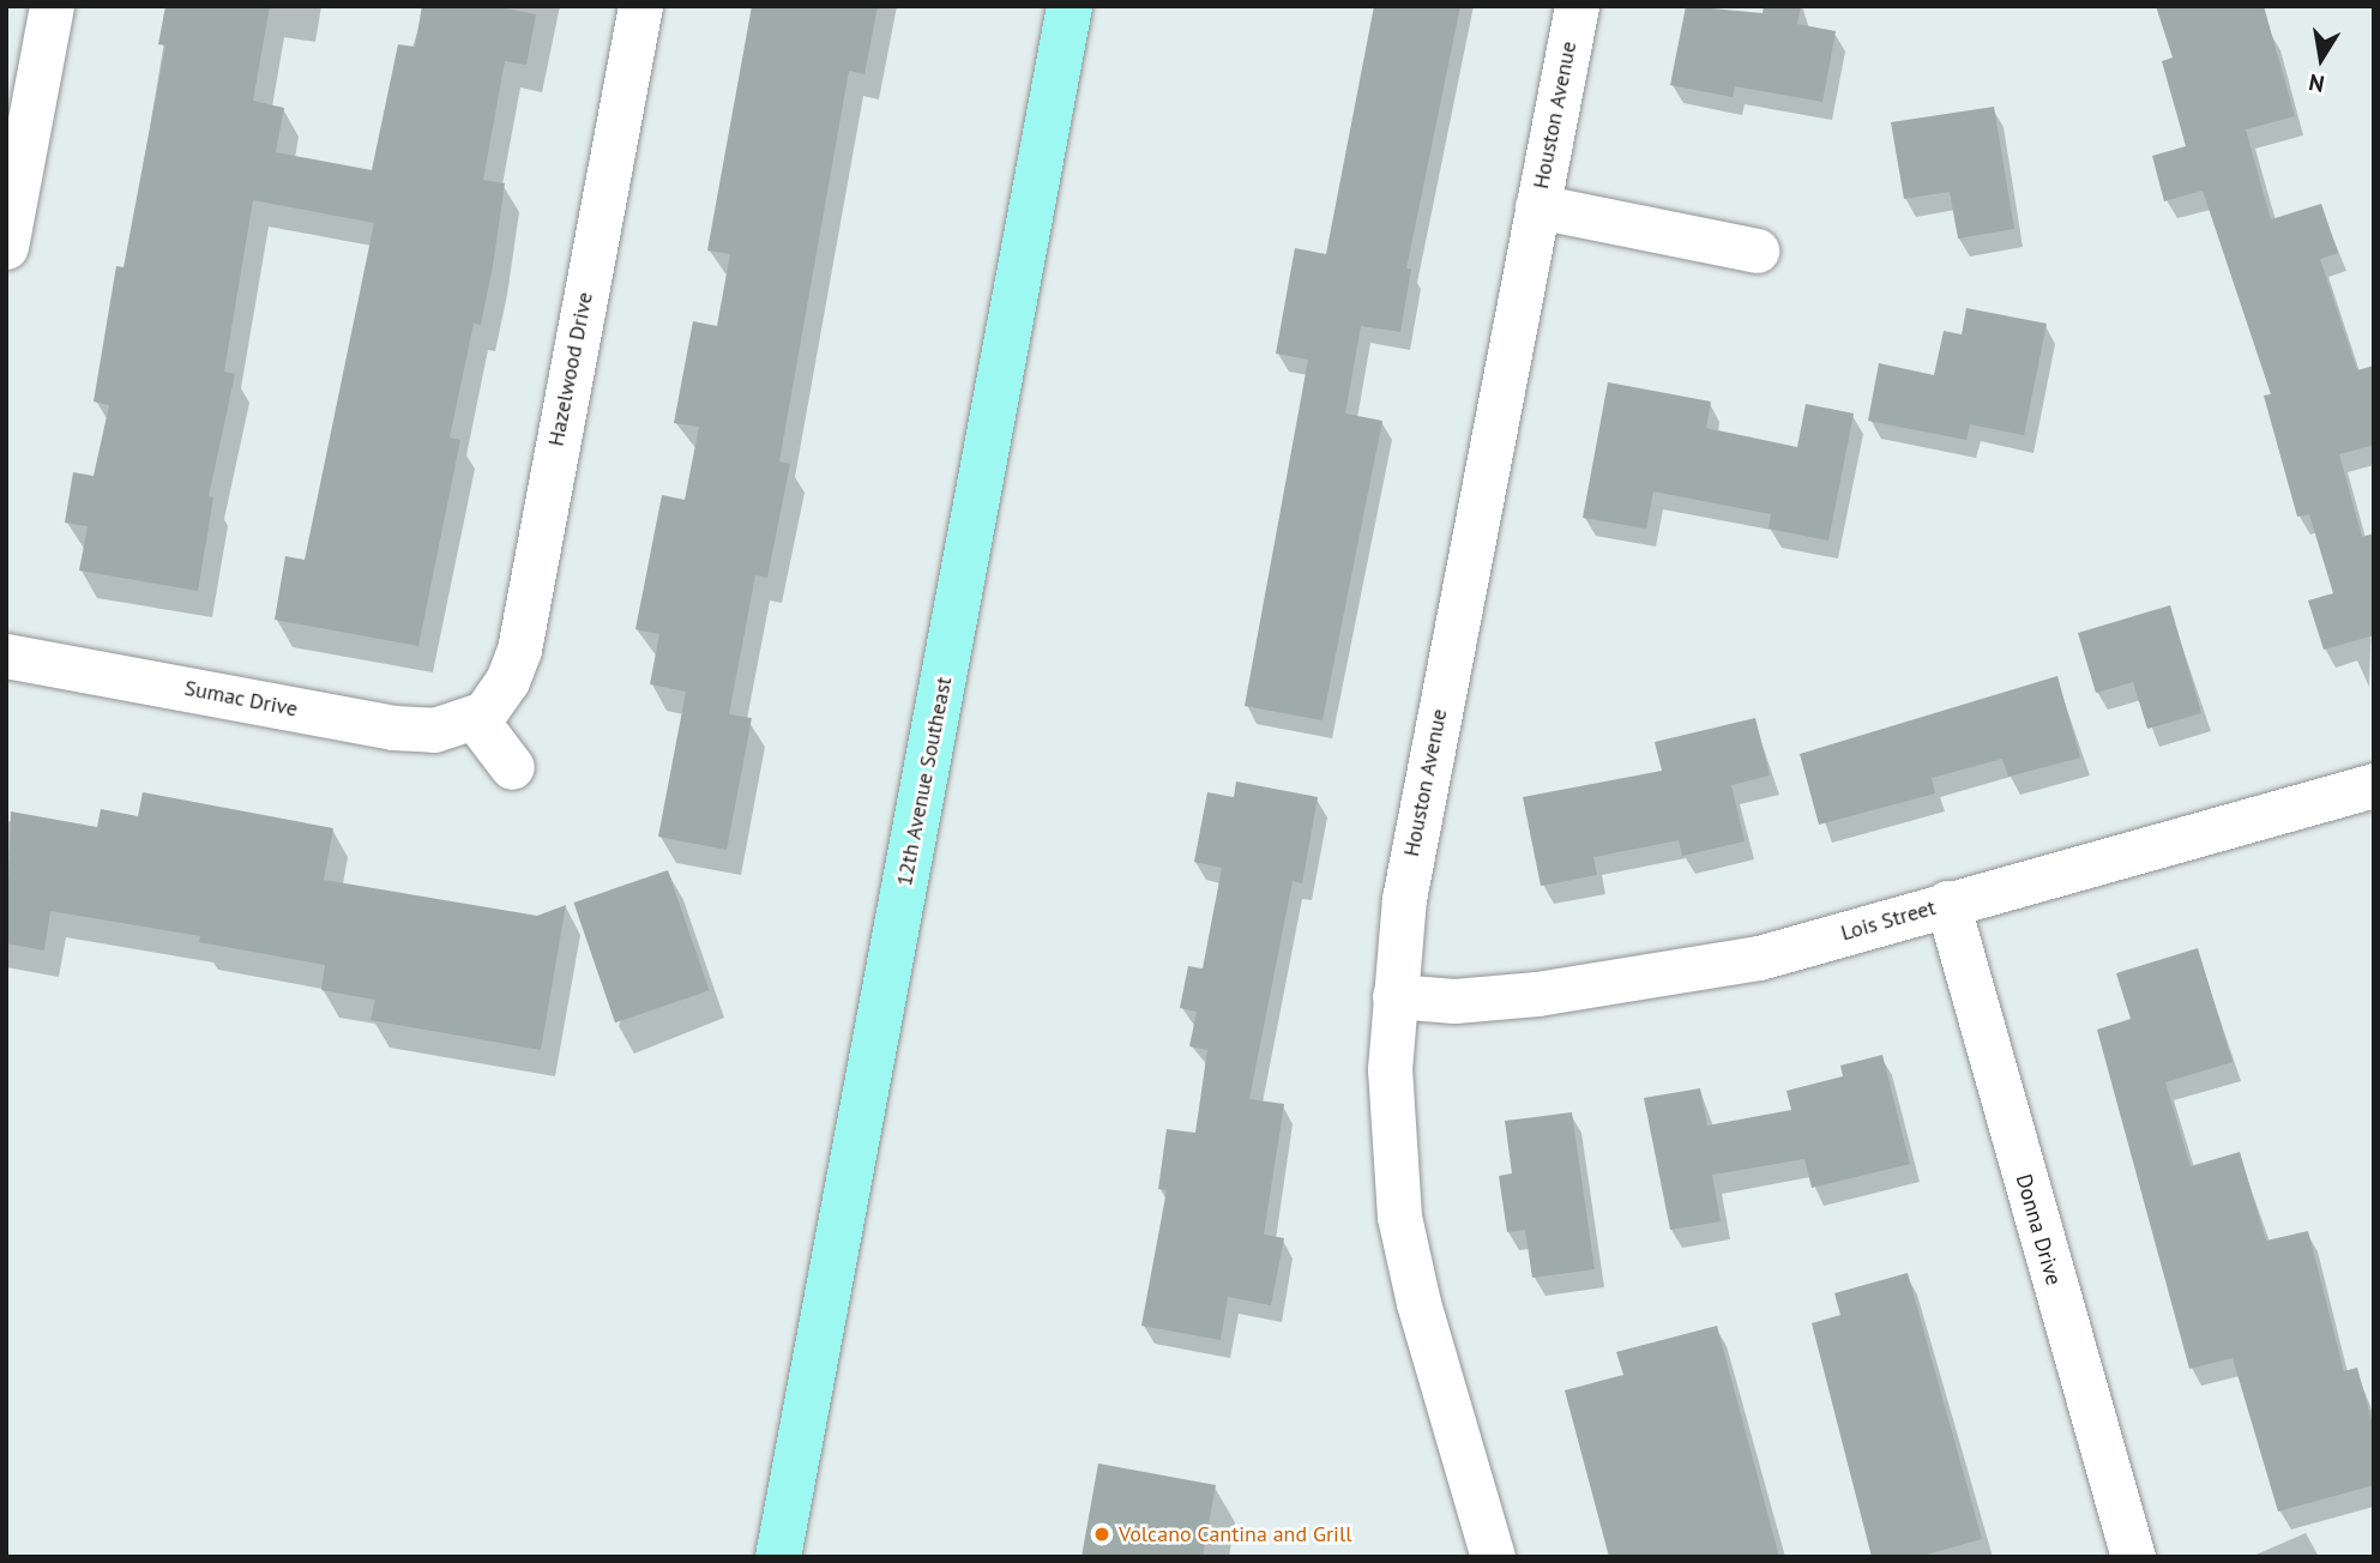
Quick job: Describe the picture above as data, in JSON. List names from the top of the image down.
{
  "streets": {
    "main road": ["12th Avenue Southeast"],
    "street": [
      "Houston Avenue",
      "Hazelwood Drive",
      "Sumac Drive",
      "Lois Street",
      "Donna Drive"
    ]
  },
  "crossings": [
    ["Houston Avenue", "Lois Street"],
    ["Hazelwood Drive", "Sumac Drive"],
    ["Lois Street", "Donna Drive"]
  ],
  "places": ["Volcano Cantina and Grill"],
  "north": "bottom"
}
